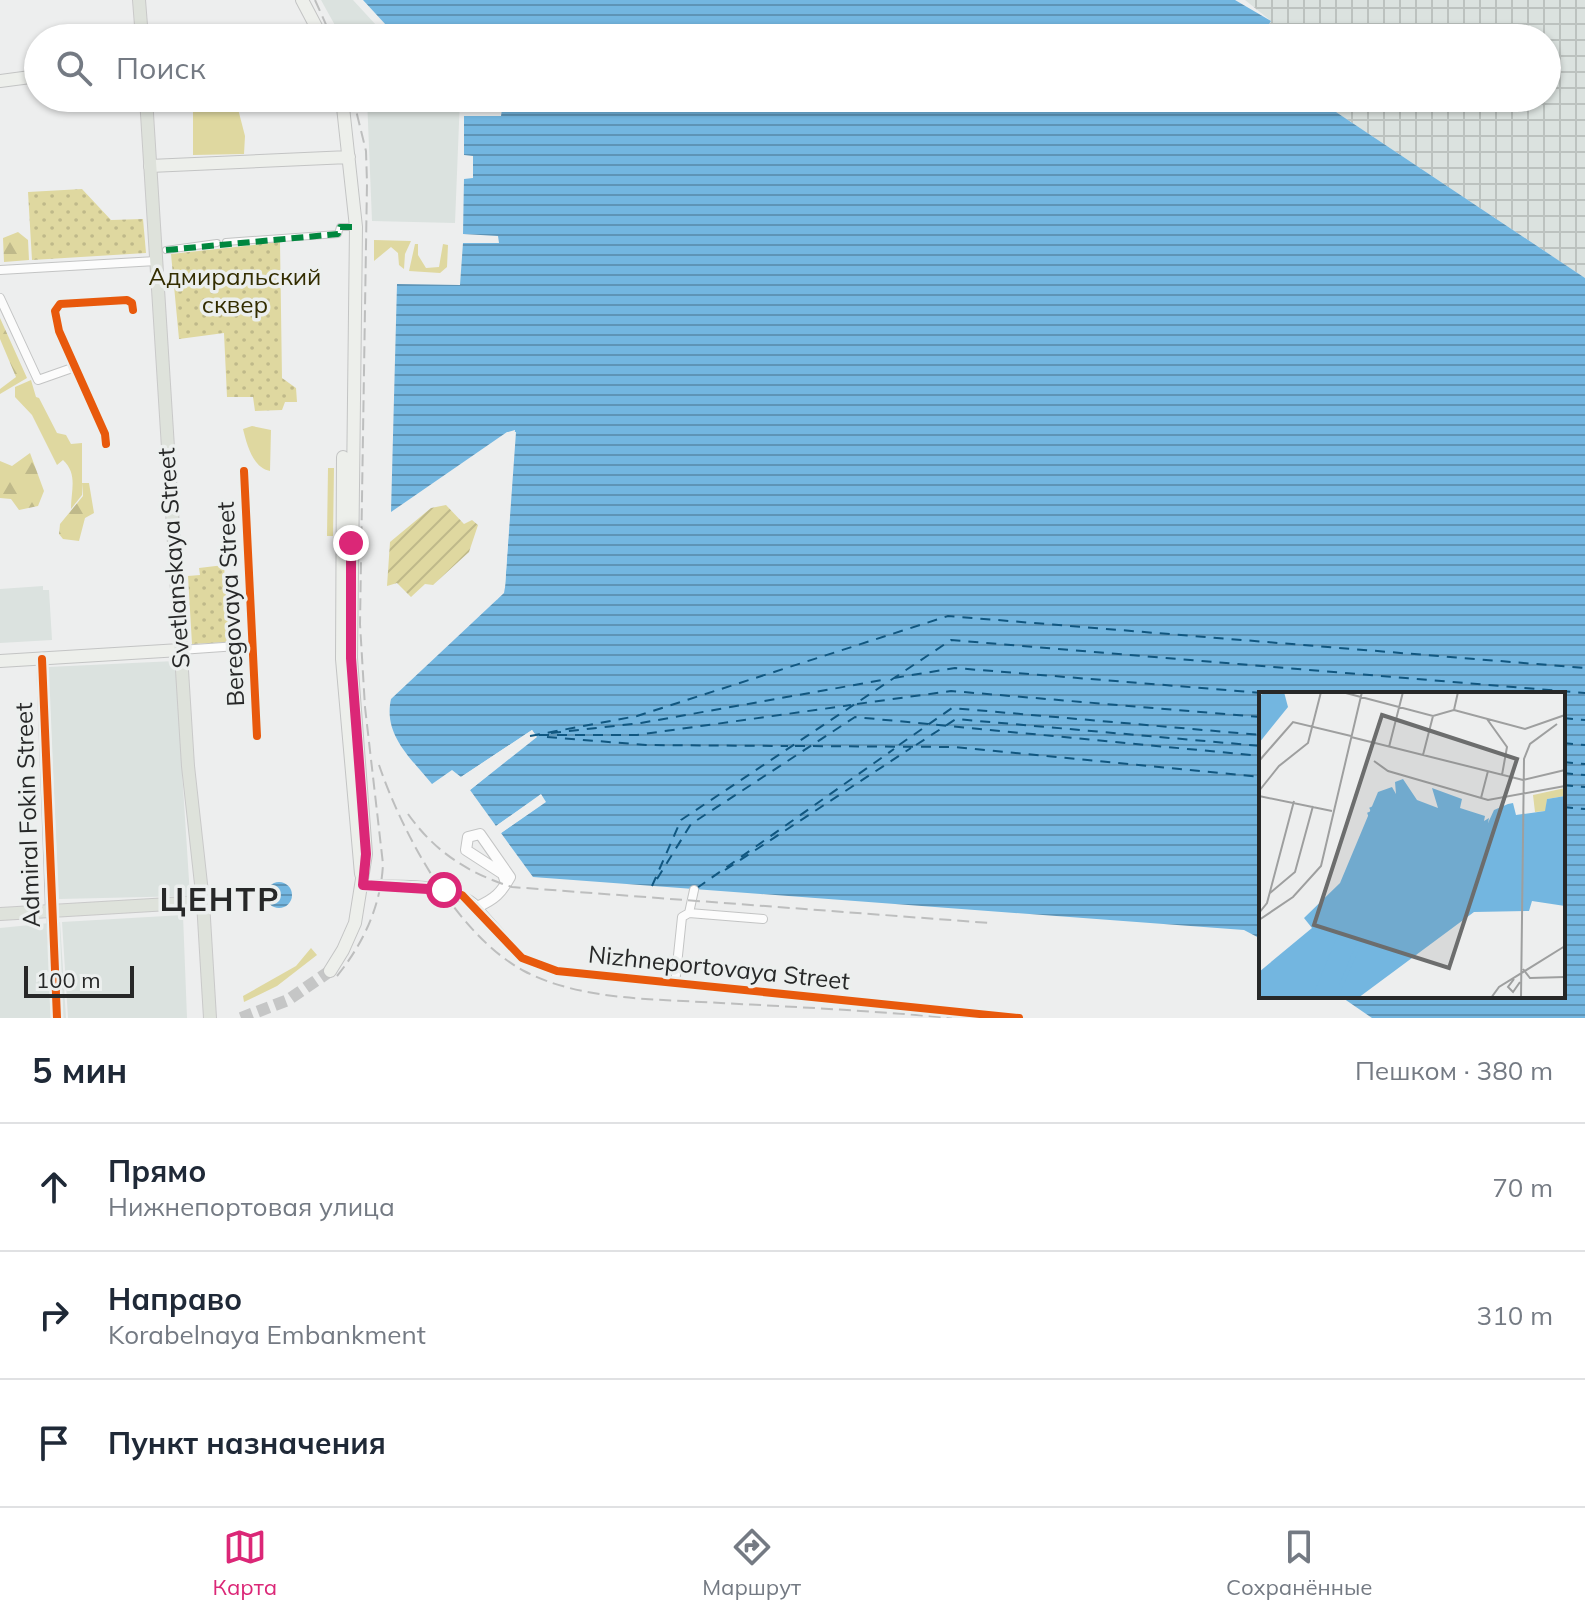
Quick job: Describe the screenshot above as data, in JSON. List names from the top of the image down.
{
  "streets": {
    "main road": ["Svetlanskaya Street"],
    "street": ["Beregovaya Street", "Admiral Fokin Street", "Nizhneportovaya Street"]
  },
  "districts": ["ЦЕНТР"],
  "parks": ["Адмиральский сквер"],
  "scale_bar": "100 m",
  "page": {
    "search": "Поиск",
    "scale": "100 m",
    "heading": ["5 мин", "Пешком · 380 m"],
    "list": [
      ["Прямо", "Нижнепортовая улица", "70 m"],
      ["Направо", "Korabelnaya Embankment", "310 m"],
      "Пункт назначения"
    ],
    "nav": ["Карта", "Маршрут", "Сохранённые"]
  }
}
